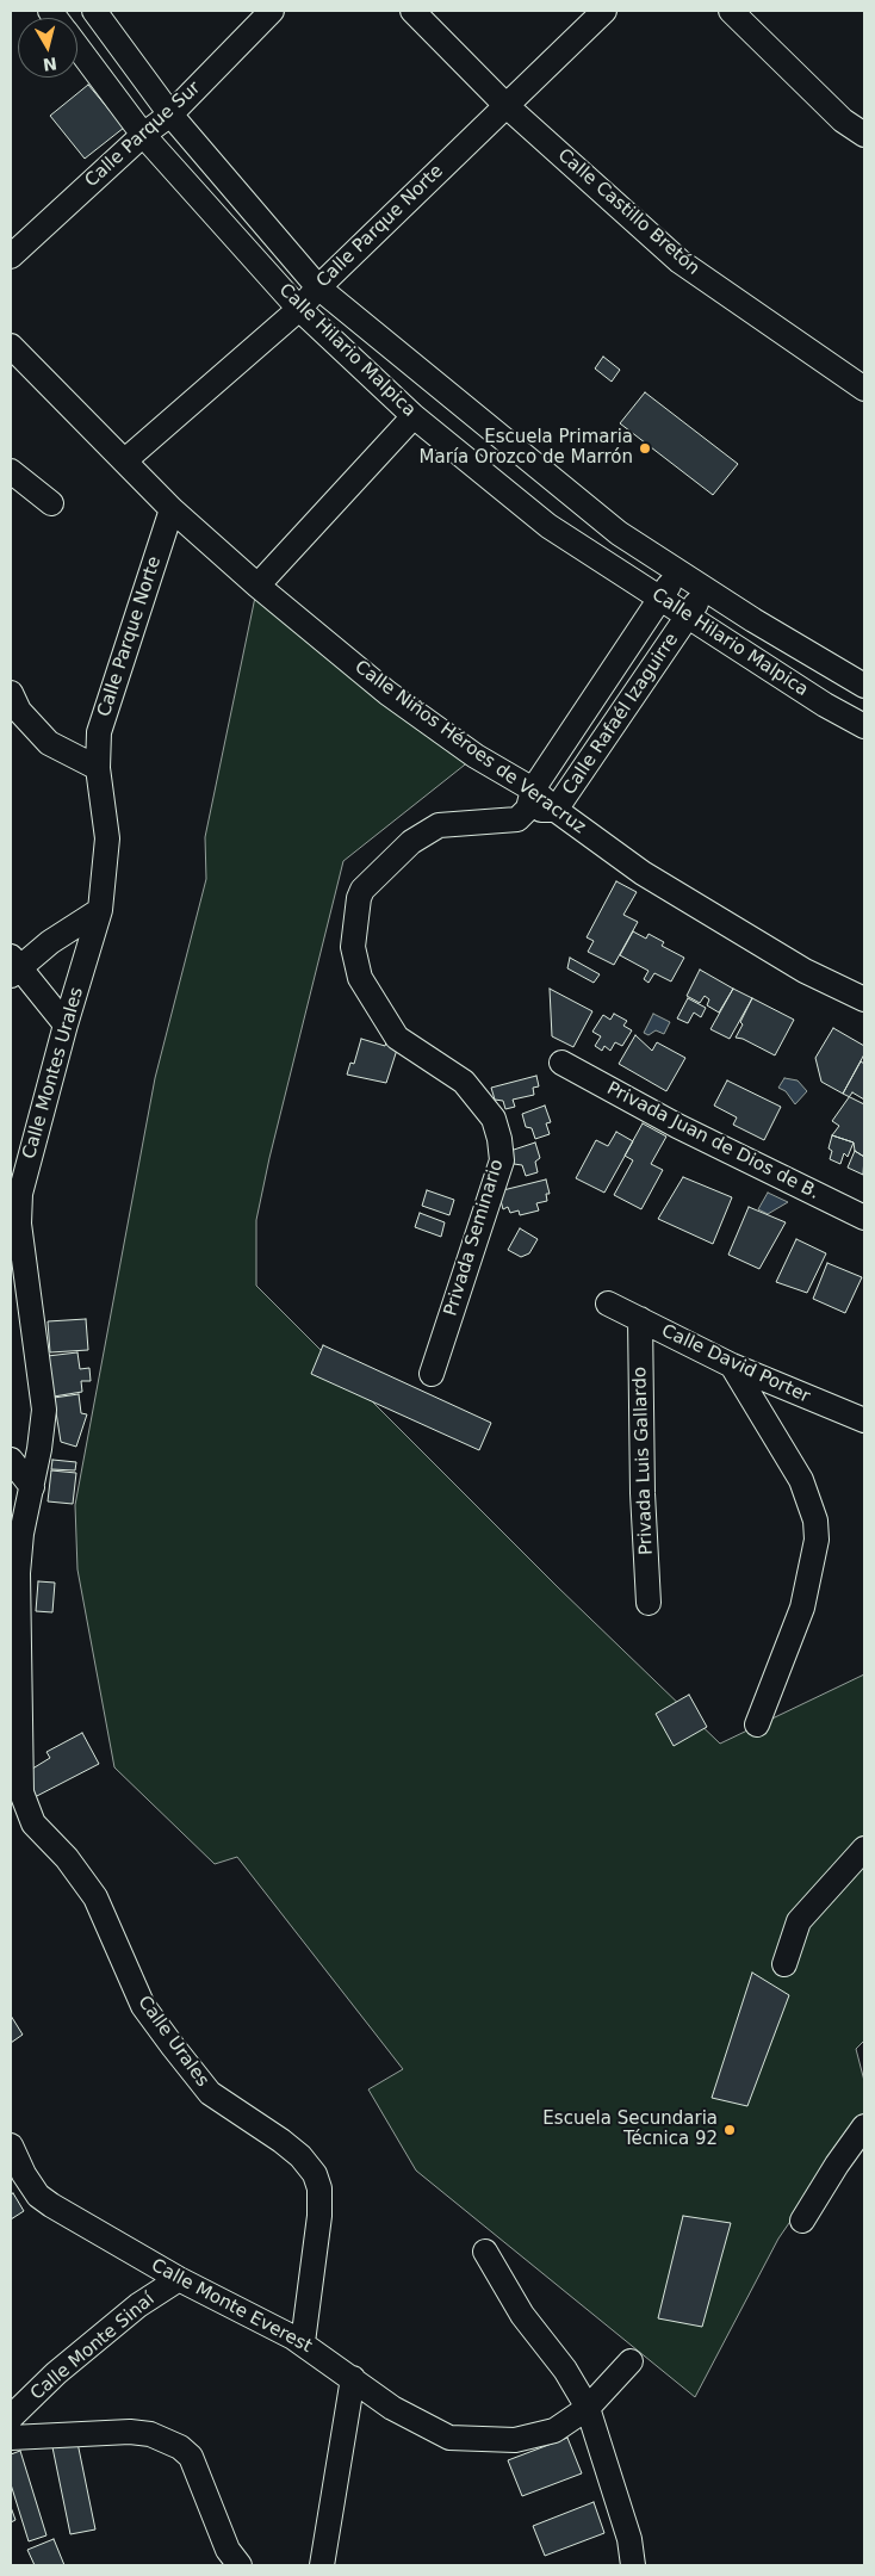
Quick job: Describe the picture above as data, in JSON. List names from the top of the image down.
{
  "streets": {
    "street": [
      "Calle Parque Sur",
      "Calle Castillo Bretón",
      "Calle Parque Norte",
      "Calle Hilario Malpica",
      "Calle Rafaél Izaguirre",
      "Calle Niños Héroes de Veracruz",
      "Calle Montes Urales",
      "Privada Juan de Dios de B.",
      "Privada Seminario",
      "Calle David Porter",
      "Privada Luis Gallardo",
      "Calle Urales",
      "Calle Monte Everest",
      "Calle Monte Sinaí"
    ]
  },
  "crossings": [
    ["Calle Parque Sur", "Calle Hilario Malpica"],
    ["Calle Castillo Bretón", "Calle Parque Norte"],
    ["Calle Parque Norte", "Calle Hilario Malpica"],
    ["Calle Parque Norte", "Calle Niños Héroes de Veracruz"],
    ["Calle Parque Norte", "Calle Montes Urales"],
    ["Calle Hilario Malpica", "Calle Rafaél Izaguirre"],
    ["Calle Rafaél Izaguirre", "Calle Niños Héroes de Veracruz"],
    ["Calle Rafaél Izaguirre", "Privada Seminario"],
    ["Calle Niños Héroes de Veracruz", "Privada Seminario"],
    ["Calle Montes Urales", "Calle Urales"],
    ["Calle David Porter", "Privada Luis Gallardo"],
    ["Calle Urales", "Calle Monte Everest"],
    ["Calle Monte Everest", "Calle Monte Sinaí"]
  ],
  "places": ["Escuela Primaria María Orozco de Marrón", "Escuela Secundaria Técnica 92"],
  "north": "bottom"
}
